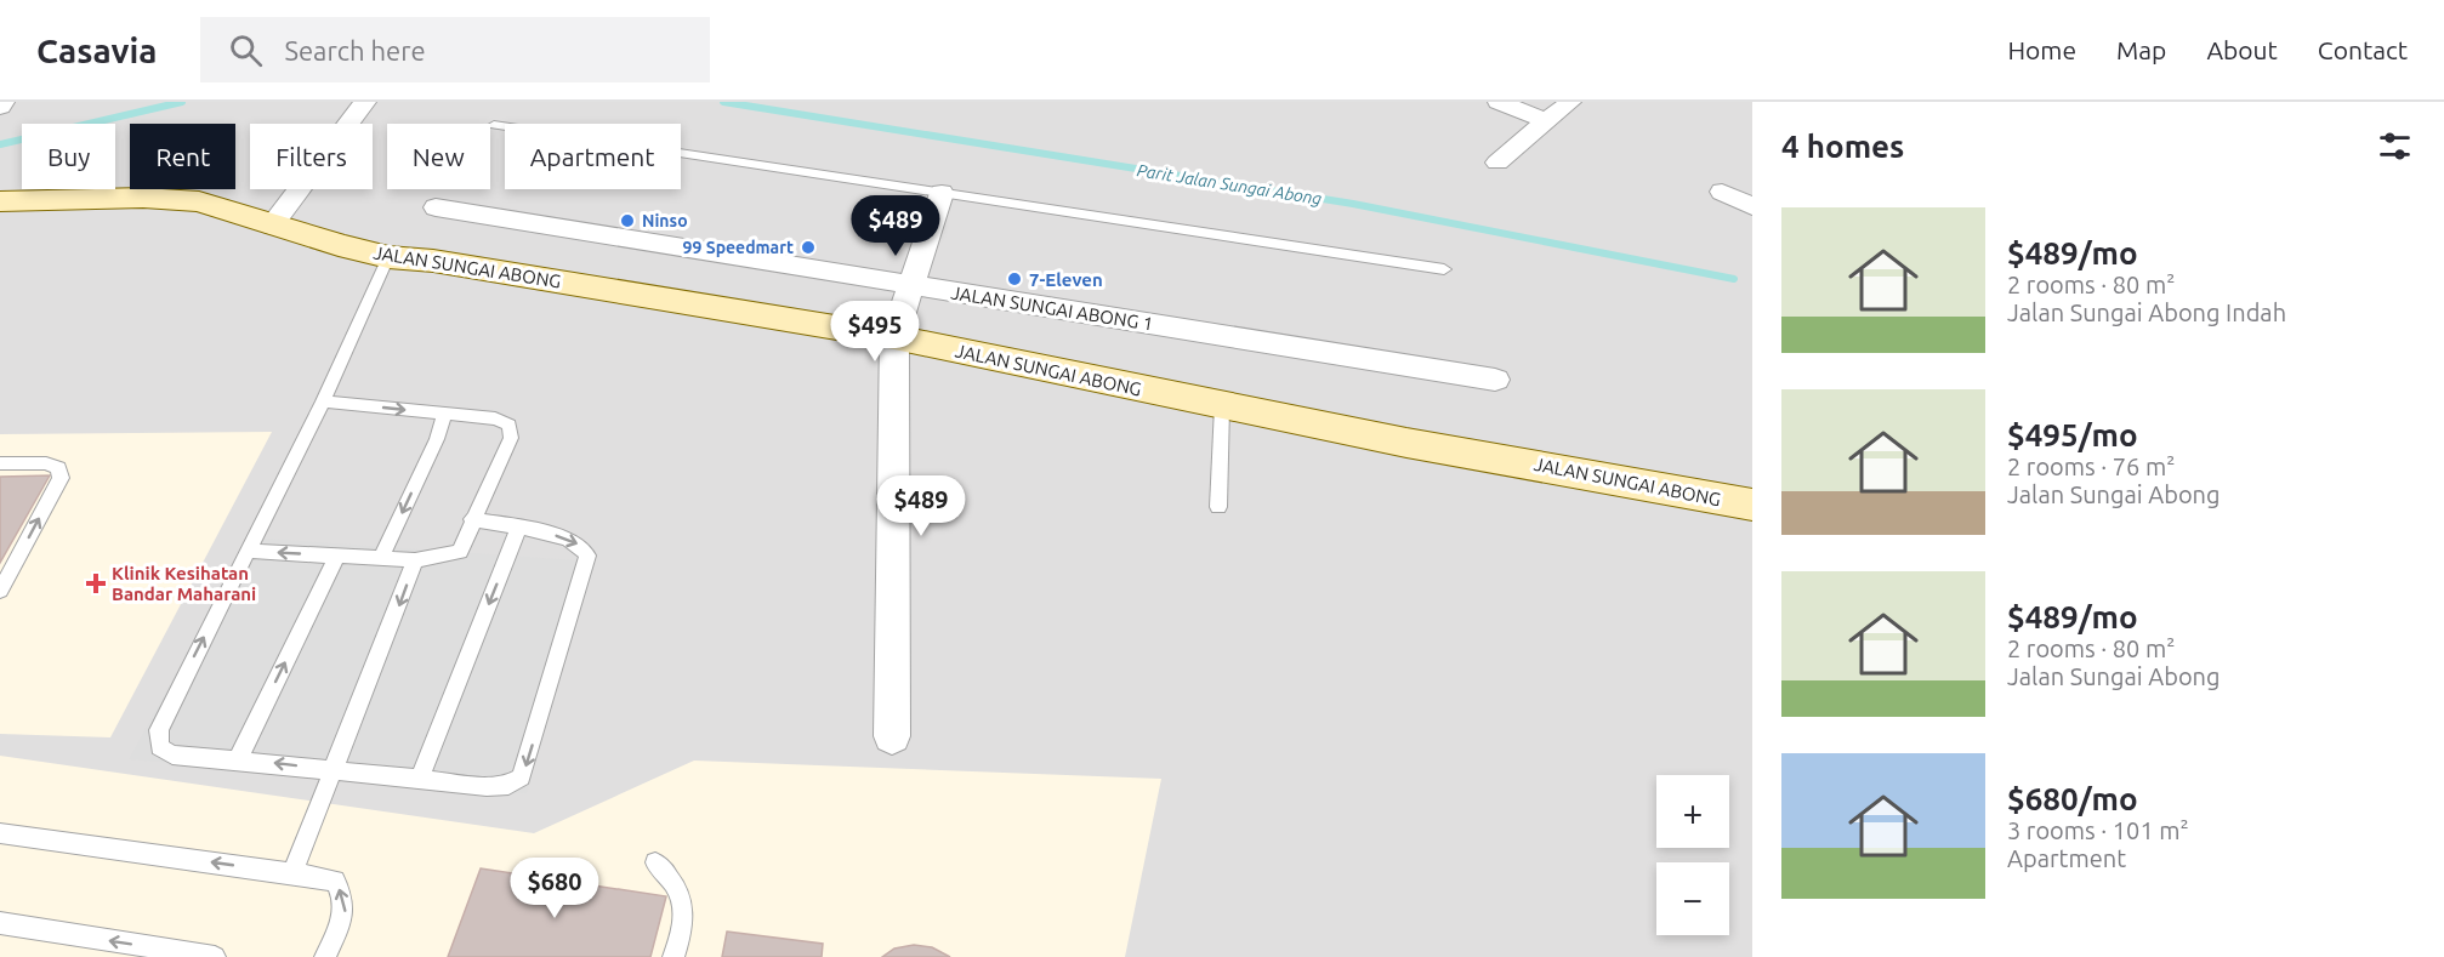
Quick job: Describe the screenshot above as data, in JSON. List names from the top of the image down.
{
  "streets": {
    "street": ["JALAN SUNGAI ABONG", "JALAN SUNGAI ABONG 1"]
  },
  "water": ["Parit Jalan Sungai Abong"],
  "places": {
    "other": ["Ninso", "99 Speedmart", "7-Eleven"],
    "health": ["Klinik Kesihatan Bandar Maharani"]
  },
  "page": {
    "header": "Casavia",
    "search": "Search here",
    "nav": [
      "Home",
      "Map",
      "About",
      "Contact"
    ],
    "heading": "4 homes",
    "chip": [
      "Buy",
      "Rent",
      "Filters",
      "New",
      "Apartment"
    ],
    "list": [
      {
        "name": "$489/mo",
        "note": "2 rooms · 80 m² · Jalan Sungai Abong Indah"
      },
      {
        "name": "$495/mo",
        "note": "2 rooms · 76 m² · Jalan Sungai Abong"
      },
      {
        "name": "$489/mo",
        "note": "2 rooms · 80 m² · Jalan Sungai Abong"
      },
      {
        "name": "$680/mo",
        "note": "3 rooms · 101 m² · Apartment"
      }
    ],
    "price": [
      "$489",
      "$495",
      "$489",
      "$680"
    ],
    "map_buttons": ["+", "−"]
  }
}
